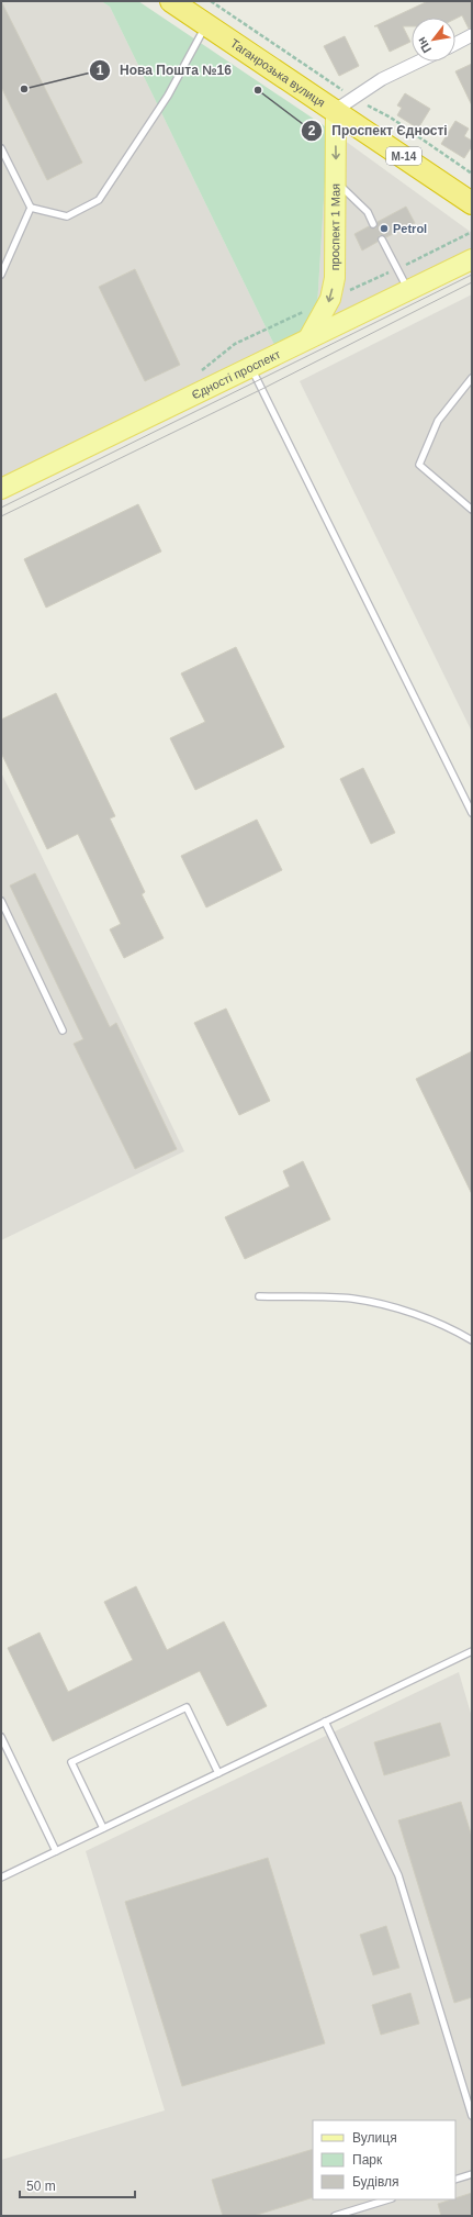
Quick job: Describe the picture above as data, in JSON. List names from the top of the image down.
{
  "streets": {
    "highway": ["Таганрозька вулиця", "М-14"],
    "main road": ["проспект 1 Мая", "Єдності проспект"]
  },
  "crossings": [
    ["Таганрозька вулиця", "проспект 1 Мая"],
    ["проспект 1 Мая", "Єдності проспект"]
  ],
  "one_way": ["проспект 1 Мая"],
  "places": ["Нова Пошта №16", "Проспект Єдності", "Petrol"],
  "legend": ["Вулиця", "Парк", "Будівля"],
  "scale_bar": "50 m",
  "north": "bottom left"
}
